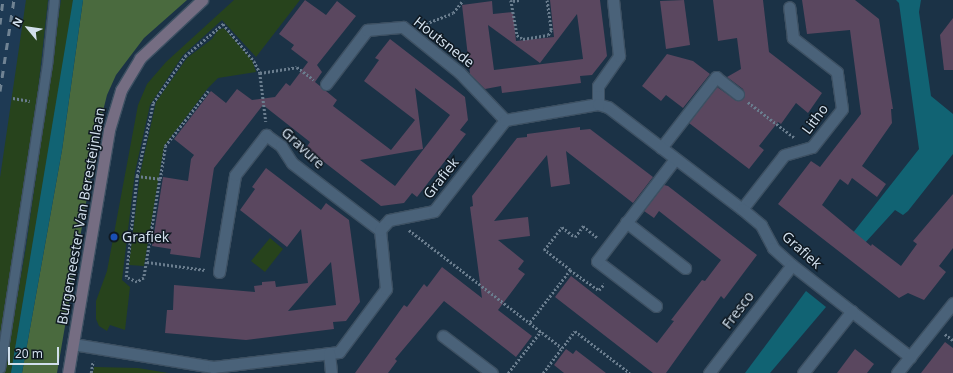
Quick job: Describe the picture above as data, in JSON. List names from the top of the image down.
{
  "streets": {
    "main road": ["Burgemeester Van Beresteijnlaan"],
    "street": [
      "Houtsnede",
      "Litho",
      "Gravure",
      "Grafiek",
      "Fresco"
    ]
  },
  "crossings": [
    ["Houtsnede", "Grafiek"],
    ["Litho", "Grafiek"],
    ["Gravure", "Grafiek"],
    ["Grafiek", "Fresco"]
  ],
  "places": ["Grafiek"],
  "scale_bar": "20 m",
  "north": "top left"
}
